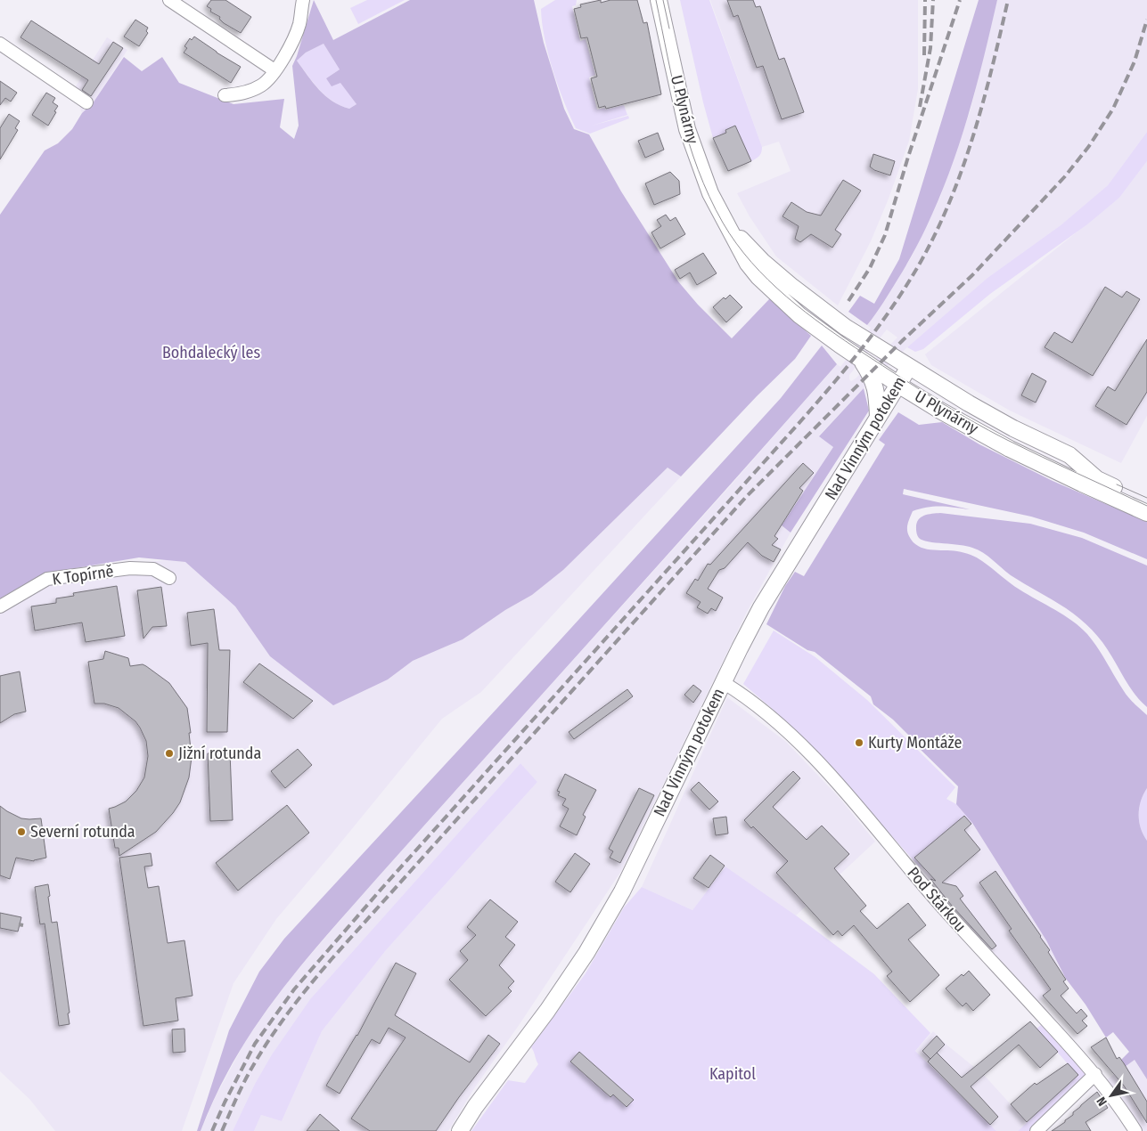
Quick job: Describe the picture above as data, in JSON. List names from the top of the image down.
{
  "streets": {
    "street": [
      "U Plynárny",
      "Nad Vinným potokem",
      "K Topírně",
      "Pod Stárkou"
    ]
  },
  "crossings": [
    ["U Plynárny", "Nad Vinným potokem"],
    ["Nad Vinným potokem", "Pod Stárkou"]
  ],
  "parks": ["Bohdalecký les", "Kapitol"],
  "places": ["Kurty Montáže", "Jižní rotunda", "Severní rotunda"],
  "north": "bottom left"
}
